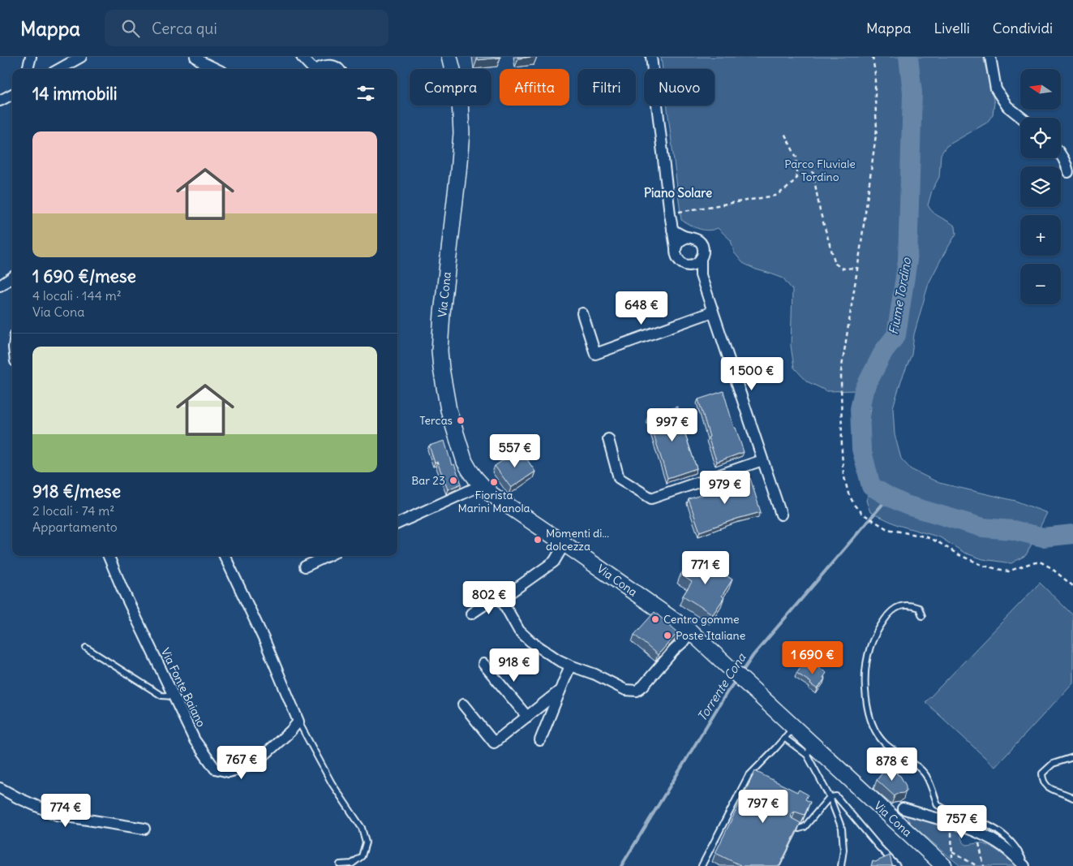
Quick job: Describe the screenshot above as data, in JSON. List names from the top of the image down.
{
  "streets": {
    "main road": ["Via Cona"],
    "street": ["Via Fonte Baiano"]
  },
  "districts": ["Piano Solare"],
  "water": ["Fiume Tordino", "Torrente Cona"],
  "parks": ["Parco Fluviale Tordino"],
  "places": [
    "Tercas",
    "Bar 23",
    "Fiorista Marini Manola",
    "Momenti di... dolcezza",
    "Centro gomme",
    "Poste Italiane"
  ],
  "north": "left",
  "page": {
    "header": "Mappa",
    "search": "Cerca qui",
    "nav": ["Mappa", "Livelli", "Condividi"],
    "map_buttons": ["+", "−"],
    "chip": [
      "Compra",
      "Affitta",
      "Filtri",
      "Nuovo"
    ],
    "heading": "14 immobili",
    "list": [
      {
        "name": "1 690 €/mese",
        "note": "4 locali · 144 m² · Via Cona"
      },
      {
        "name": "918 €/mese",
        "note": "2 locali · 74 m² · Appartamento"
      }
    ],
    "price": [
      "648 €",
      "1 500 €",
      "997 €",
      "557 €",
      "979 €",
      "771 €",
      "802 €",
      "1 690 €",
      "918 €",
      "767 €",
      "878 €",
      "797 €",
      "774 €",
      "757 €"
    ]
  }
}
